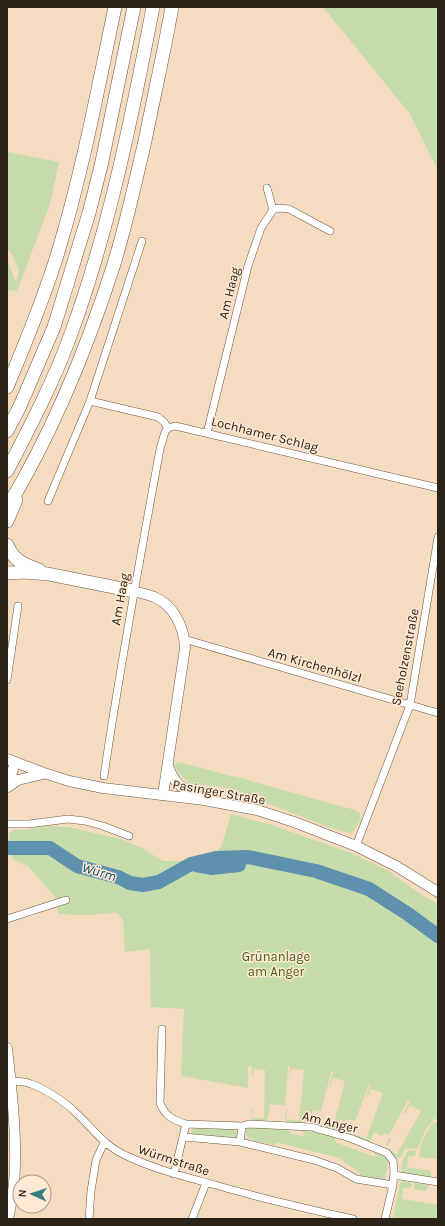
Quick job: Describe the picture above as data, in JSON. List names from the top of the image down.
{
  "streets": {
    "main road": ["Pasinger Straße"],
    "street": [
      "Am Haag",
      "Lochhamer Schlag",
      "Seeholzenstraße",
      "Am Kirchenhölzl",
      "Am Anger",
      "Würmstraße"
    ]
  },
  "crossings": [
    ["Am Haag", "Lochhamer Schlag"],
    ["Seeholzenstraße", "Am Kirchenhölzl"],
    ["Seeholzenstraße", "Pasinger Straße"]
  ],
  "water": ["Würm"],
  "parks": ["Grünanlage am Anger"],
  "north": "left"
}
